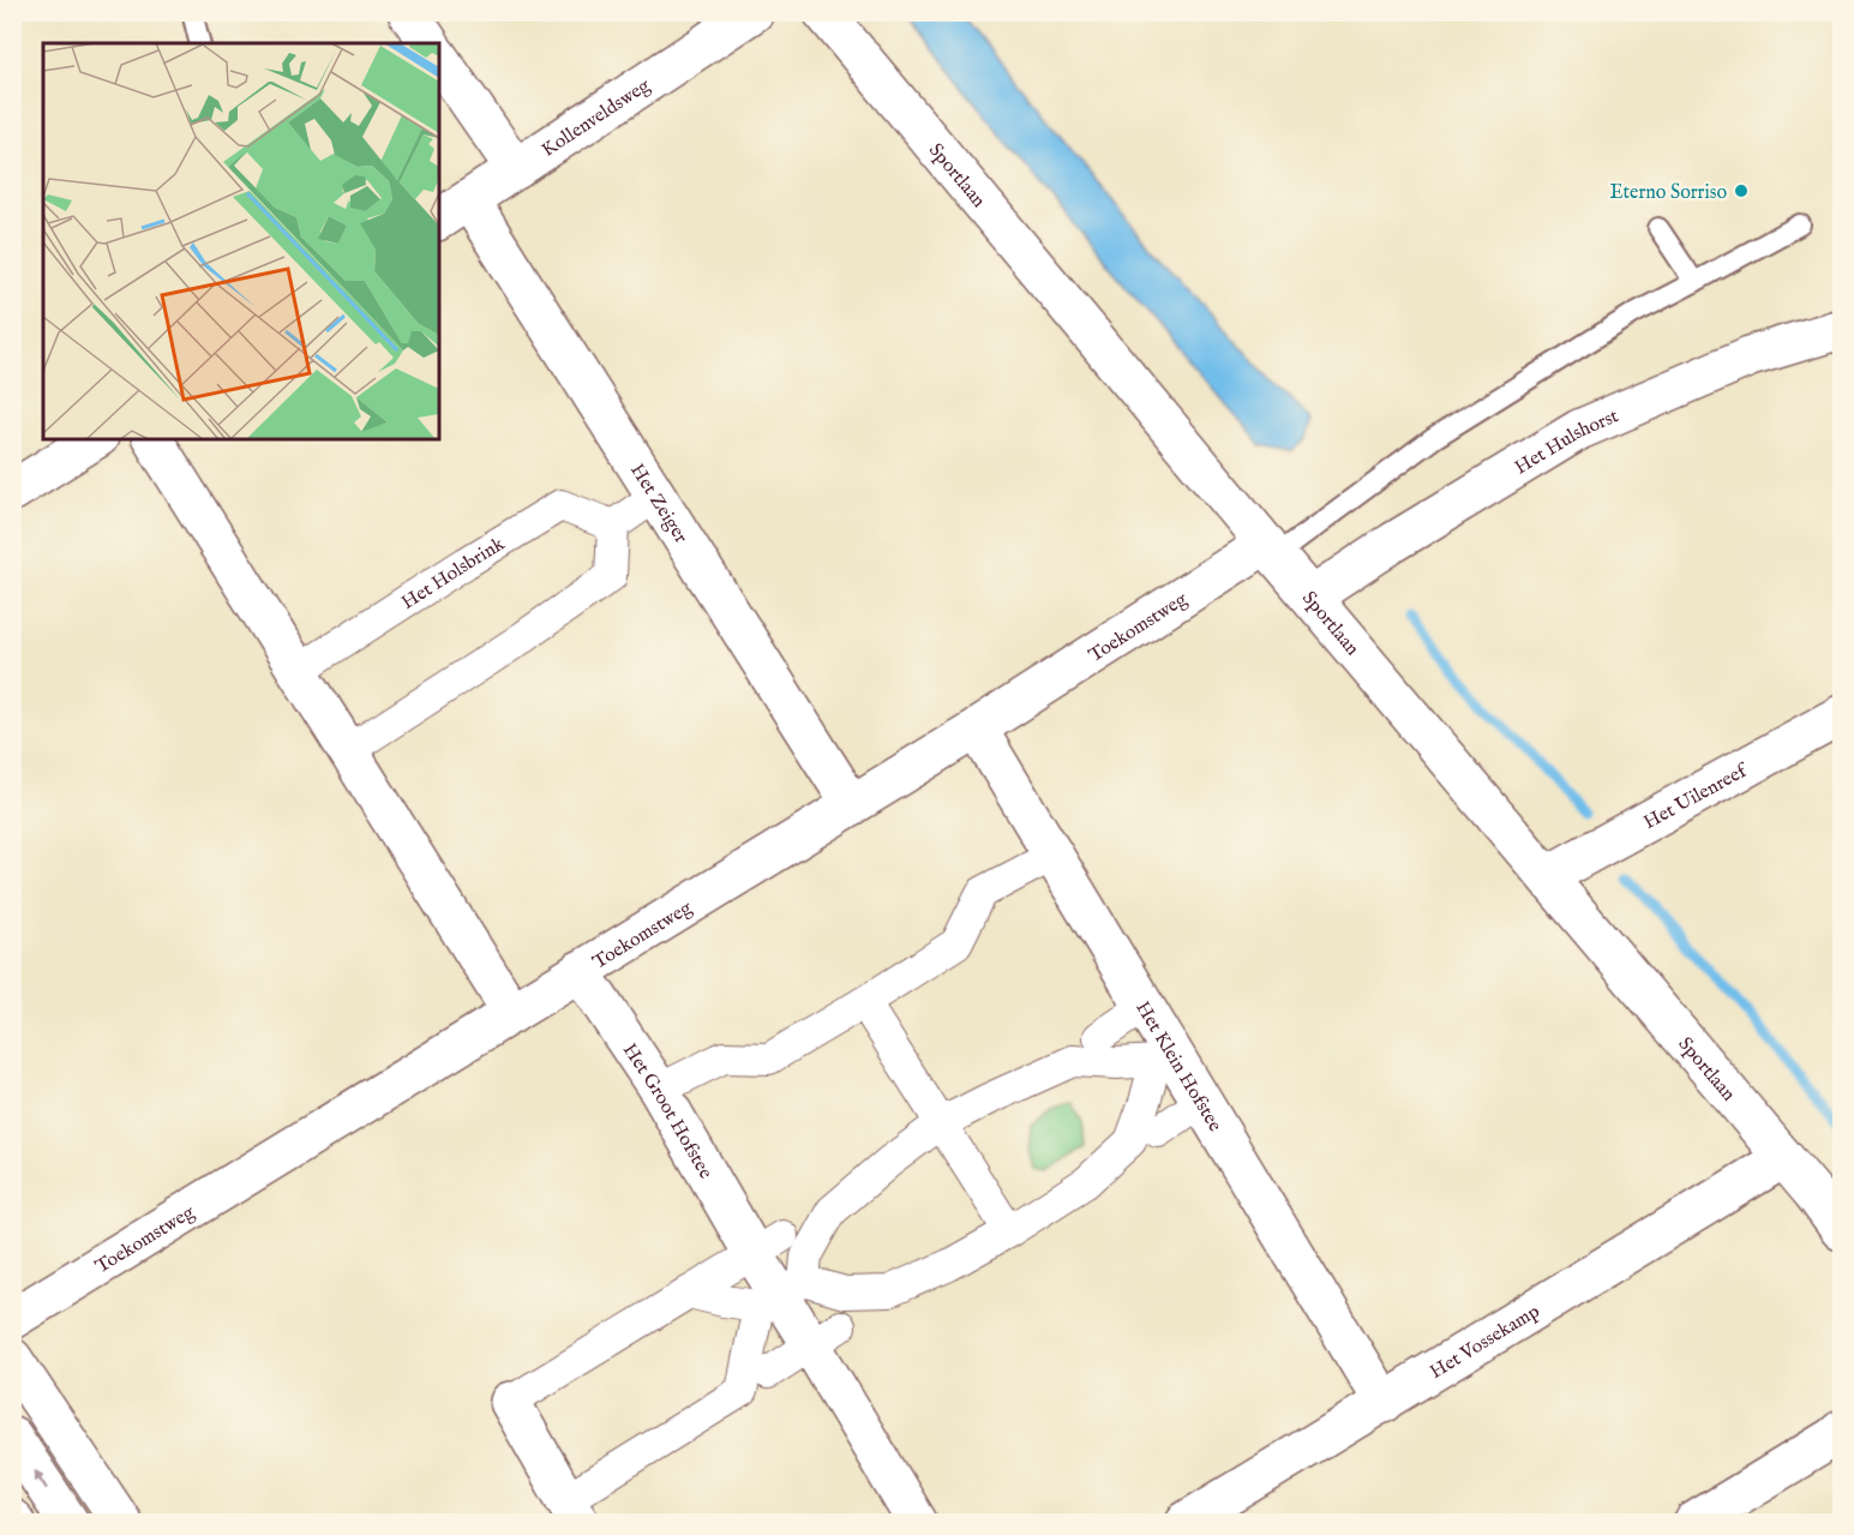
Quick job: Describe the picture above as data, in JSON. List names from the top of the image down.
{
  "streets": {
    "street": [
      "Kollenveldsweg",
      "Sportlaan",
      "Het Hulshorst",
      "Het Zeiger",
      "Het Holsbrink",
      "Toekomstweg",
      "Het Uilenreef",
      "Het Klein Hofstee",
      "Het Groot Hofstee",
      "Het Vossekamp"
    ]
  },
  "crossings": [
    ["Kollenveldsweg", "Het Zeiger"],
    ["Sportlaan", "Het Hulshorst"],
    ["Sportlaan", "Toekomstweg"],
    ["Sportlaan", "Het Uilenreef"],
    ["Sportlaan", "Het Vossekamp"],
    ["Het Zeiger", "Toekomstweg"],
    ["Toekomstweg", "Het Klein Hofstee"],
    ["Toekomstweg", "Het Groot Hofstee"],
    ["Het Klein Hofstee", "Het Vossekamp"]
  ],
  "places": ["Eterno Sorriso"]
}
